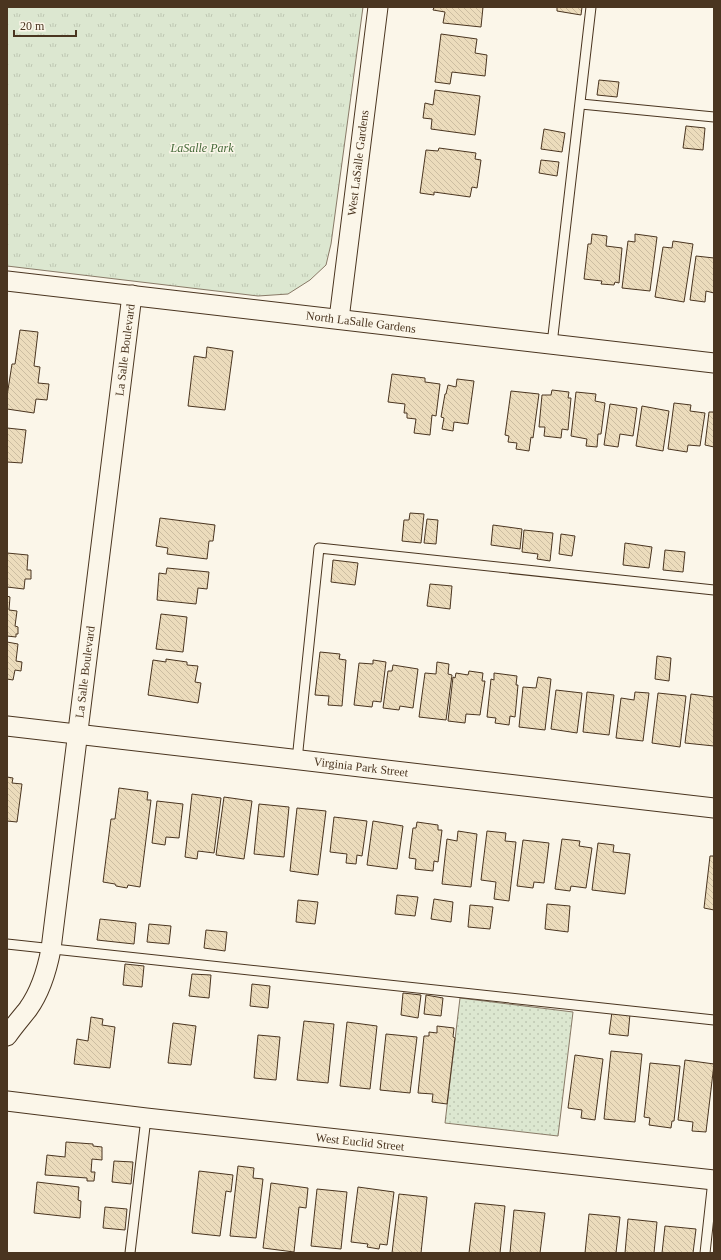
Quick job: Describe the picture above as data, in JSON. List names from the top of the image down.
{
  "streets": {
    "street": [
      "West LaSalle Gardens",
      "North LaSalle Gardens",
      "La Salle Boulevard",
      "Virginia Park Street",
      "West Euclid Street"
    ]
  },
  "crossings": [
    ["West LaSalle Gardens", "North LaSalle Gardens"],
    ["North LaSalle Gardens", "La Salle Boulevard"],
    ["La Salle Boulevard", "Virginia Park Street"]
  ],
  "parks": ["LaSalle Park"],
  "scale_bar": "20 m"
}
